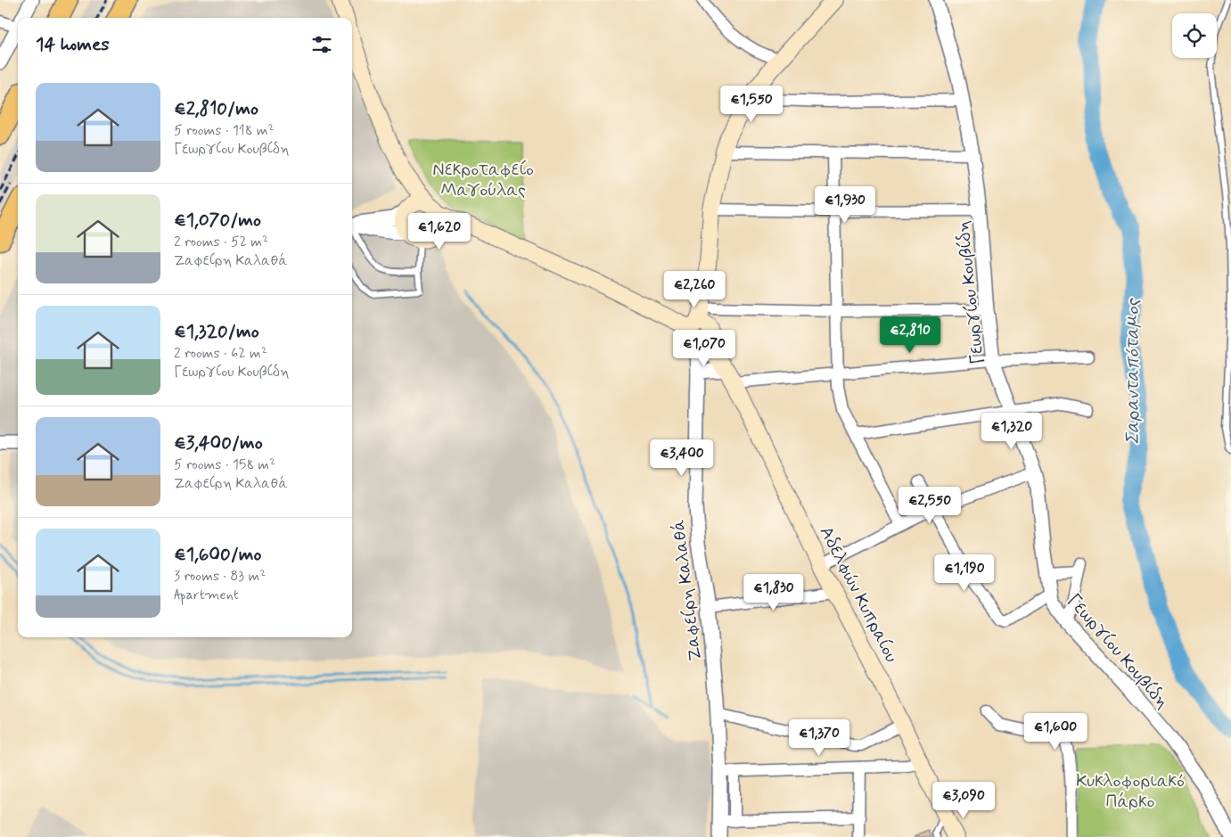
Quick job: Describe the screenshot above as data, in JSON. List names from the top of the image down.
{
  "streets": {
    "main road": ["Αδελφών Κυπραίου"],
    "street": ["Γεωργίου Κουβίδη", "Ζαφείρη Καλαθά"]
  },
  "crossings": [
    ["Ζαφείρη Καλαθά", "Αδελφών Κυπραίου"]
  ],
  "water": ["Σαρανταπόταμος"],
  "parks": ["Νεκροταφείο Μαγούλας", "Κυκλοφοριακό Πάρκο"],
  "page": {
    "heading": "14 homes",
    "list": [
      {
        "name": "€2,810/mo",
        "note": "5 rooms · 118 m² · Γεωργίου Κουβίδη"
      },
      {
        "name": "€1,070/mo",
        "note": "2 rooms · 52 m² · Ζαφείρη Καλαθά"
      },
      {
        "name": "€1,320/mo",
        "note": "2 rooms · 62 m² · Γεωργίου Κουβίδη"
      },
      {
        "name": "€3,400/mo",
        "note": "5 rooms · 158 m² · Ζαφείρη Καλαθά"
      },
      {
        "name": "€1,600/mo",
        "note": "3 rooms · 83 m² · Apartment"
      }
    ],
    "price": [
      "€1,550",
      "€1,930",
      "€1,620",
      "€2,260",
      "€2,810",
      "€1,070",
      "€1,320",
      "€3,400",
      "€2,550",
      "€1,190",
      "€1,830",
      "€1,600",
      "€1,370",
      "€3,090"
    ]
  }
}
